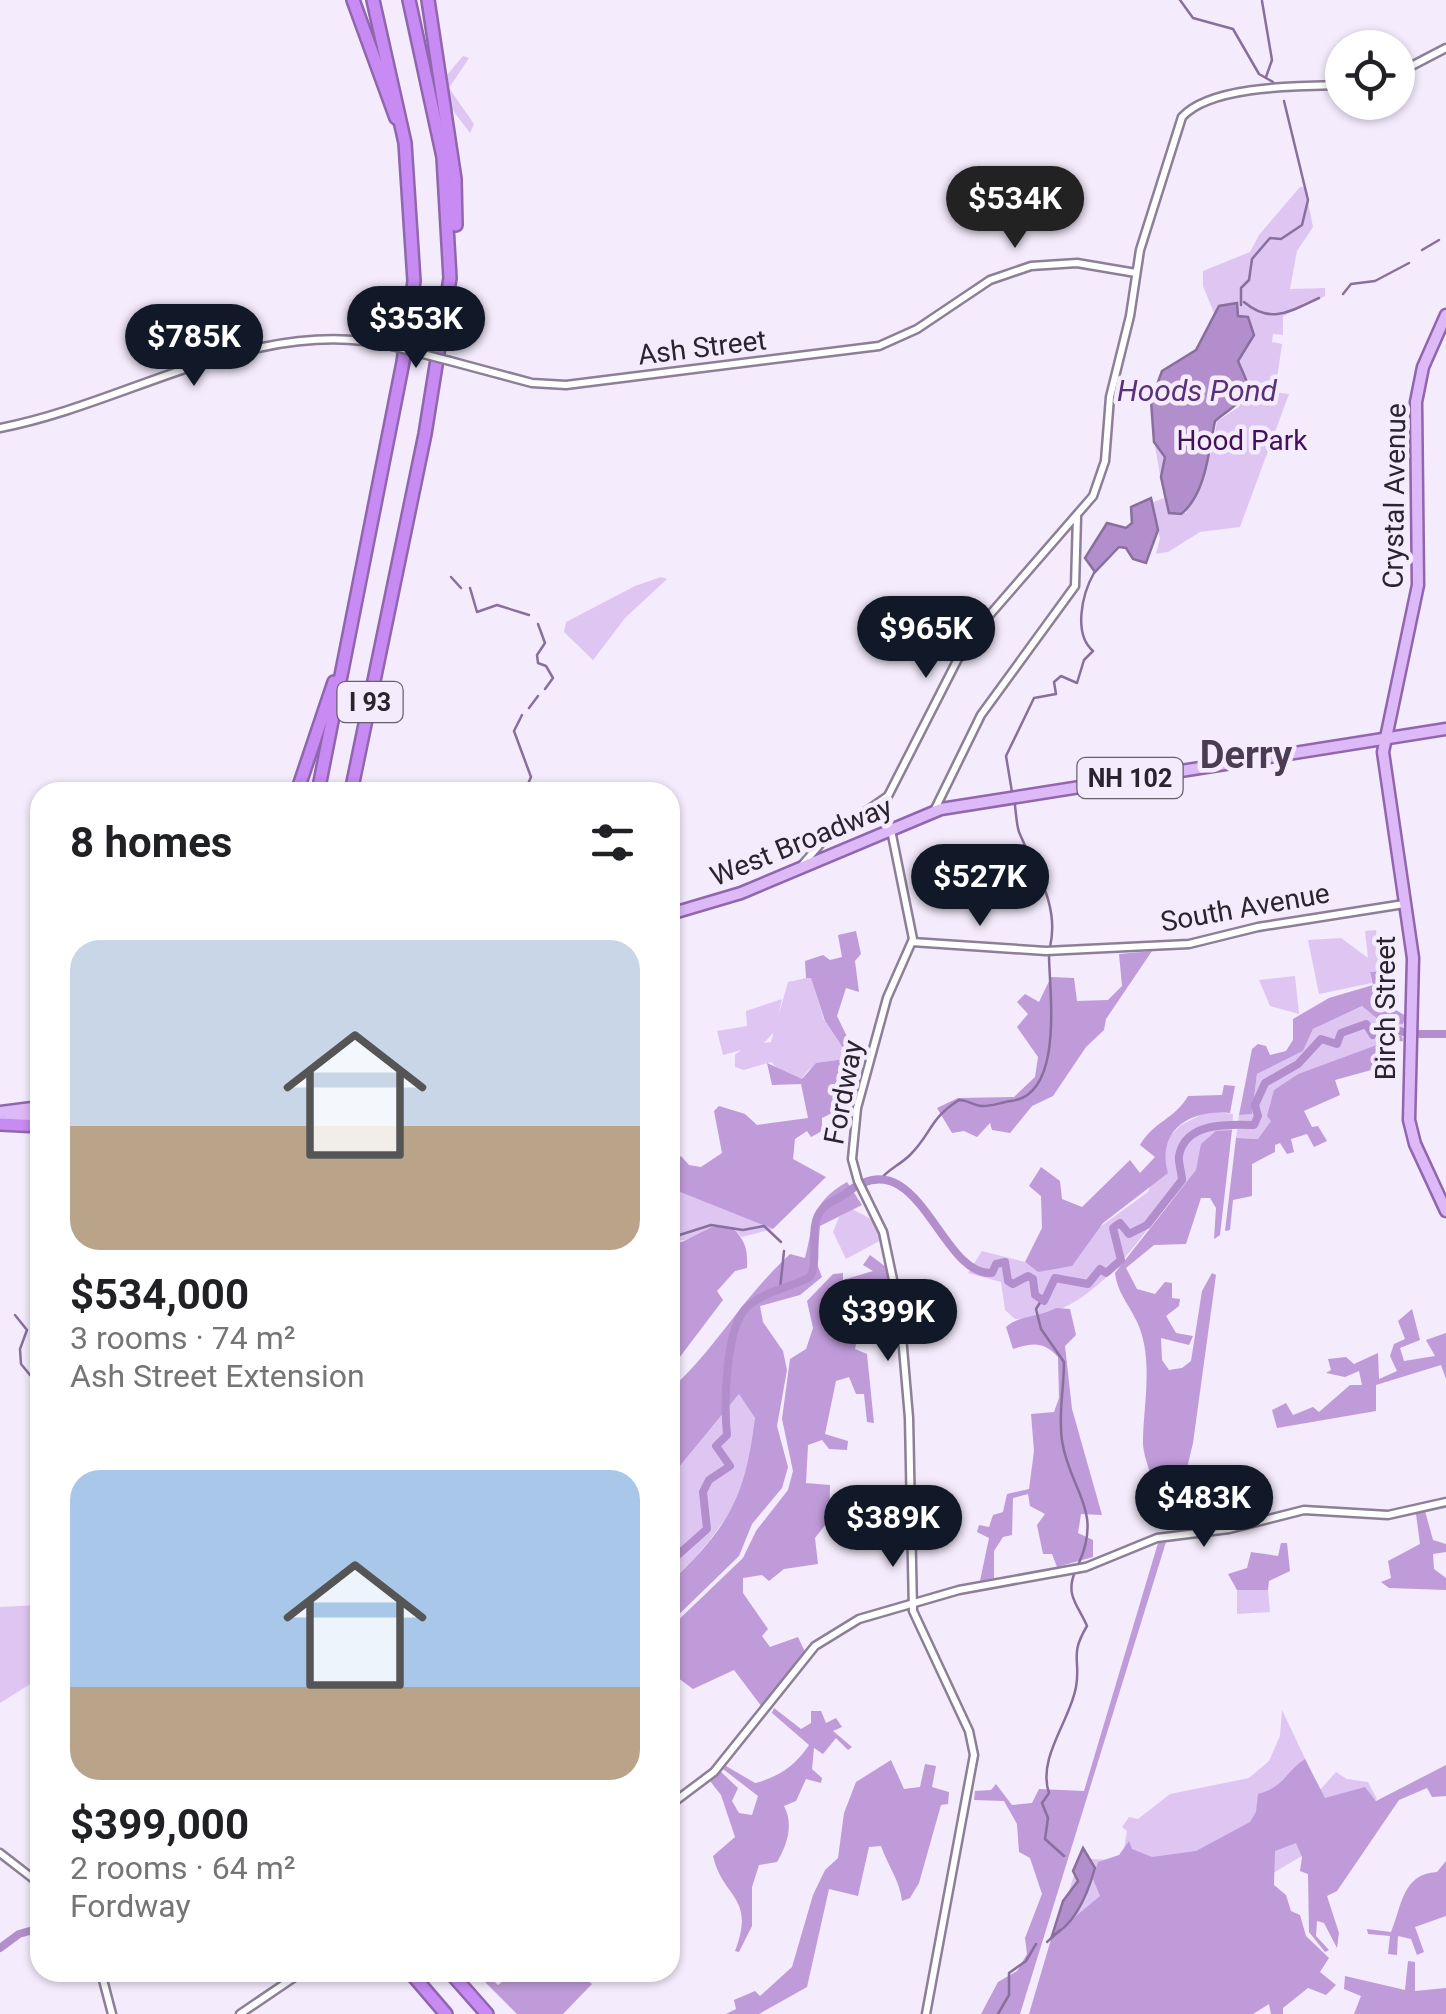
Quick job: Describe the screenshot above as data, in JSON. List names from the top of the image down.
{
  "streets": {
    "highway": ["I 93"],
    "main road": [
      "Crystal Avenue",
      "NH 102",
      "West Broadway",
      "Birch Street"
    ],
    "street": ["Ash Street", "South Avenue", "Fordway"]
  },
  "crossings": [
    ["Crystal Avenue", "NH 102"],
    ["Crystal Avenue", "West Broadway"],
    ["Crystal Avenue", "Birch Street"],
    ["NH 102", "West Broadway"],
    ["NH 102", "Birch Street"],
    ["West Broadway", "Birch Street"],
    ["South Avenue", "Birch Street"],
    ["South Avenue", "Fordway"]
  ],
  "districts": ["Derry"],
  "water": ["Hoods Pond"],
  "parks": ["Hood Park"],
  "page": {
    "price": [
      "$534K",
      "$353K",
      "$785K",
      "$965K",
      "$527K",
      "$399K",
      "$483K",
      "$389K"
    ],
    "heading": "8 homes",
    "list": [
      {
        "name": "$534,000",
        "note": "3 rooms · 74 m² · Ash Street Extension"
      },
      {
        "name": "$399,000",
        "note": "2 rooms · 64 m² · Fordway"
      }
    ]
  }
}
